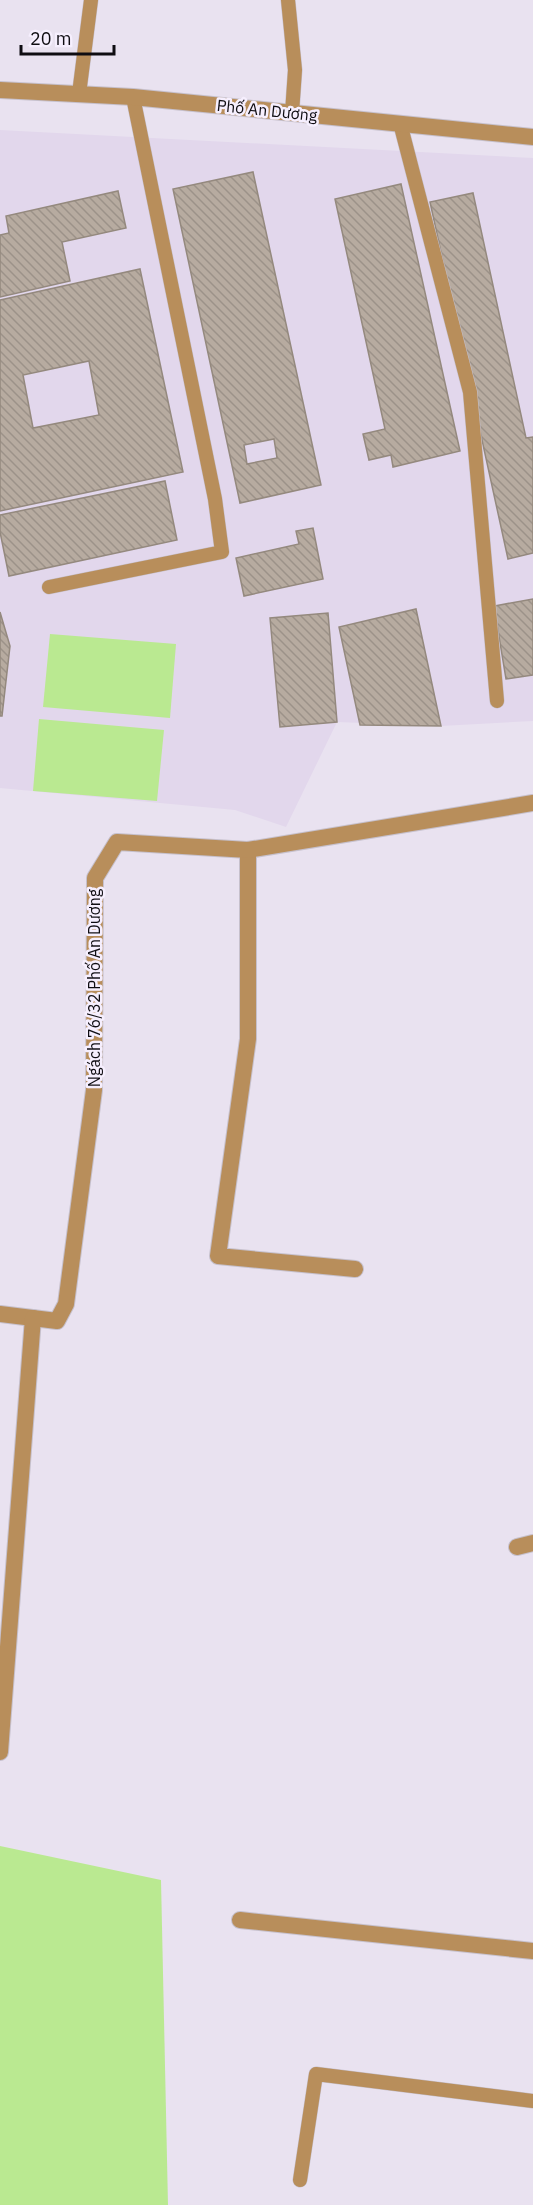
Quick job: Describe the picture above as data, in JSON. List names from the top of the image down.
{
  "streets": {
    "street": ["Phố An Dương", "Ngách 76/32 Phố An Dương"]
  },
  "scale_bar": "20 m"
}
